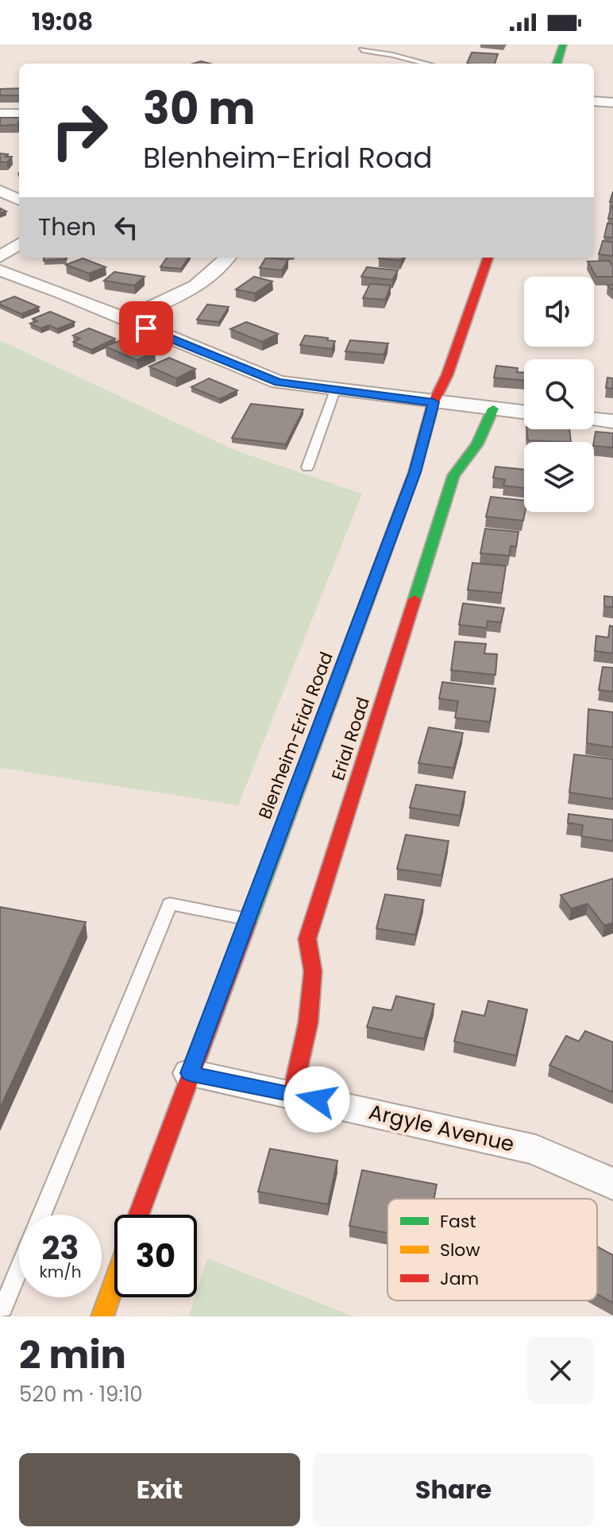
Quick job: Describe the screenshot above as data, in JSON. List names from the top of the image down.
{
  "streets": {
    "main road": ["Blenheim-Erial Road", "Erial Road"],
    "street": ["Argyle Avenue"]
  },
  "crossings": [
    ["Blenheim-Erial Road", "Argyle Avenue"],
    ["Erial Road", "Argyle Avenue"]
  ],
  "legend": ["Fast", "Slow", "Jam"],
  "page": {
    "status": "19:08",
    "turn": ["30 m", "Blenheim-Erial Road"],
    "then": "Then",
    "speed": "23 km/h",
    "limit": "30",
    "heading": ["2 min", "520 m · 19:10"],
    "buttons": ["Exit", "Share"]
  }
}
